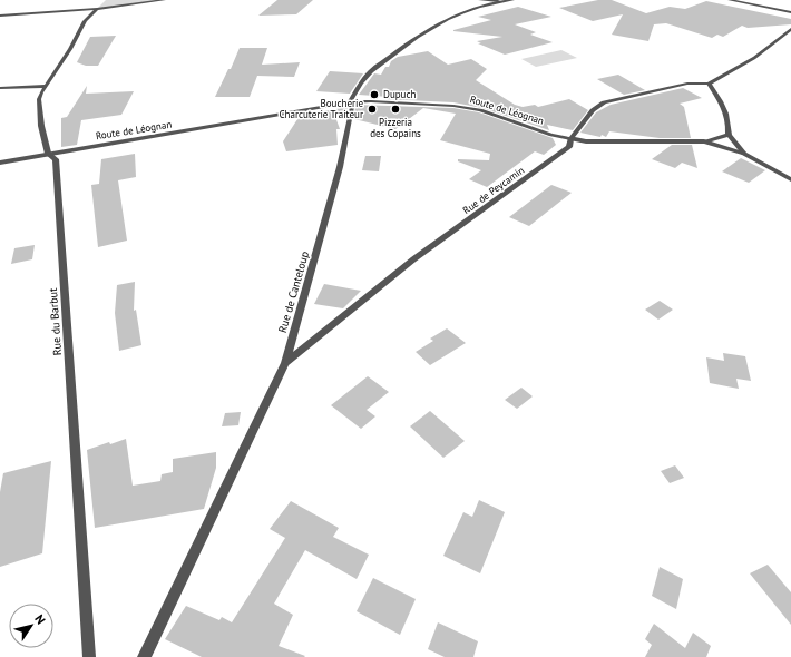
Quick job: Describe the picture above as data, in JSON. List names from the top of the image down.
{
  "streets": {
    "street": [
      "Route de Léognan",
      "Rue de Peycamin",
      "Rue de Canteloup",
      "Rue du Barbut"
    ]
  },
  "crossings": [
    ["Route de Léognan", "Rue de Peycamin"],
    ["Route de Léognan", "Rue de Canteloup"],
    ["Route de Léognan", "Rue du Barbut"],
    ["Rue de Peycamin", "Rue de Canteloup"]
  ],
  "places": ["Dupuch", "Boucherie Charcuterie Traiteur", "Pizzeria des Copains"],
  "north": "top right"
}
